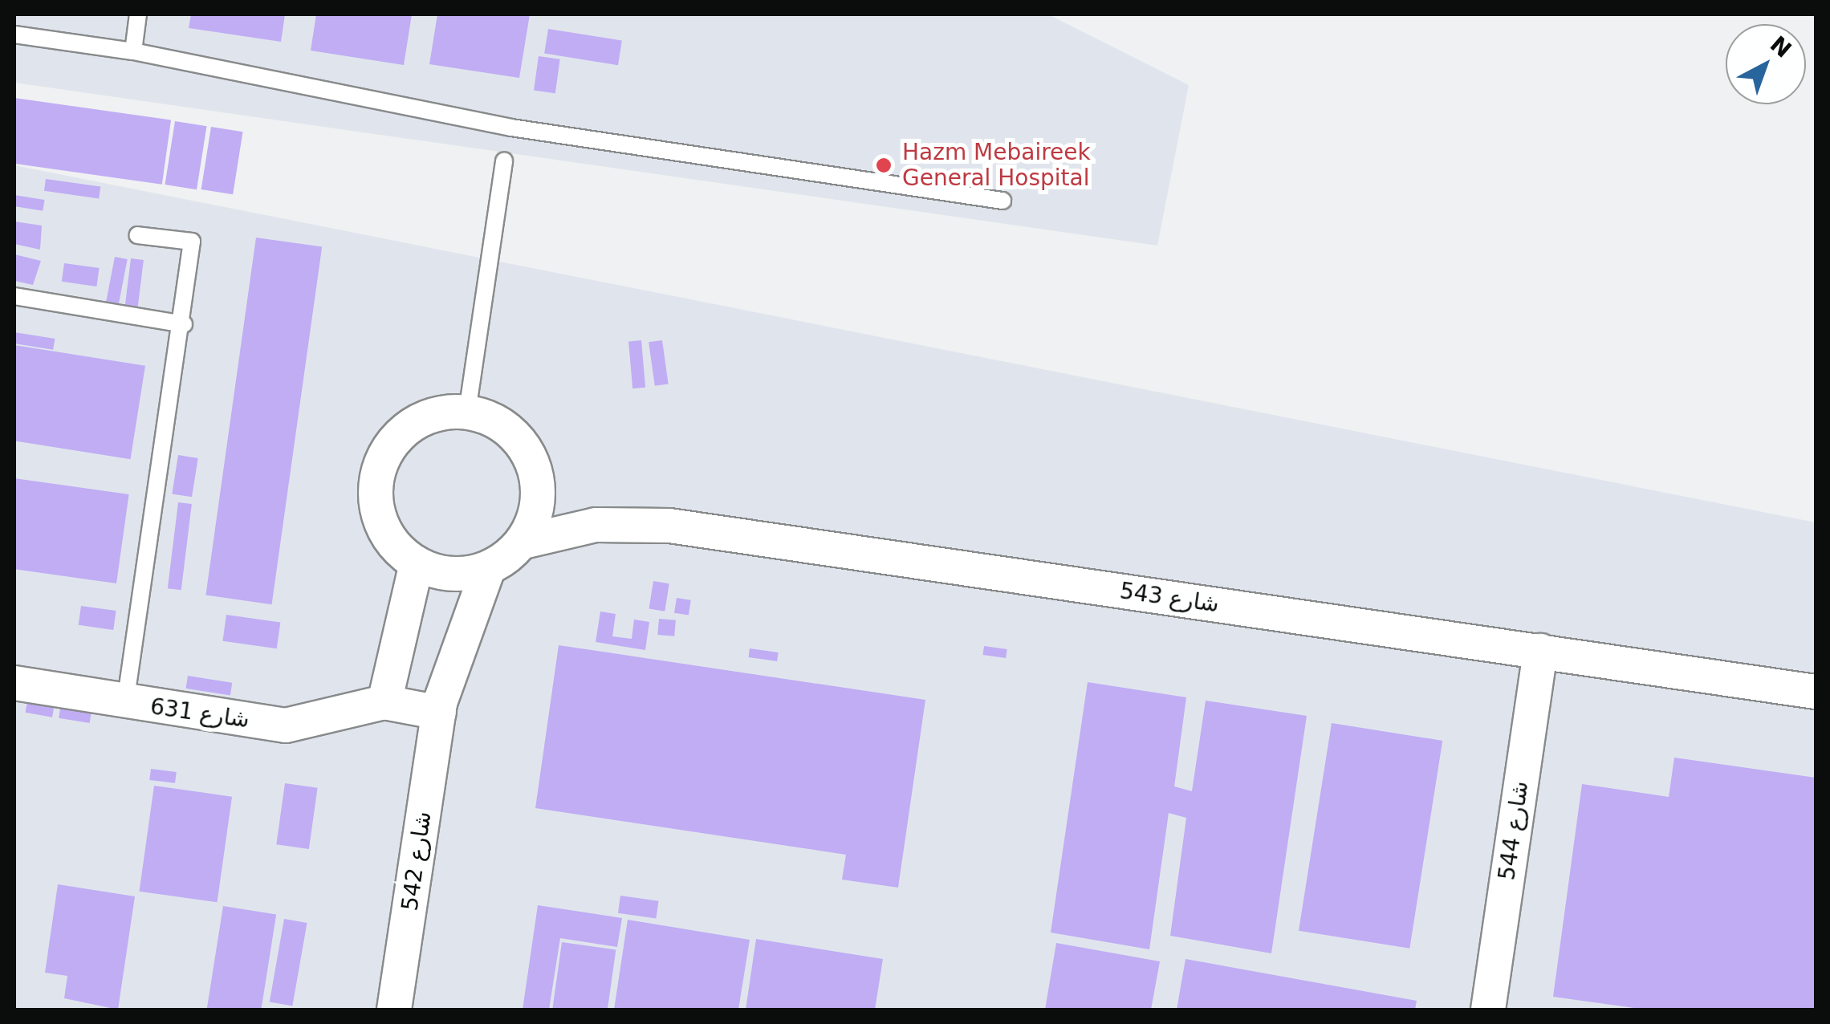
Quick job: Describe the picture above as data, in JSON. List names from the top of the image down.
{
  "streets": {
    "street": [
      "شارع 543",
      "شارع 631",
      "شارع 544",
      "شارع 542"
    ]
  },
  "crossings": [
    ["شارع 543", "شارع 544"],
    ["شارع 543", "شارع 542"]
  ],
  "places": ["Hazm Mebaireek General Hospital"],
  "north": "top right"
}
